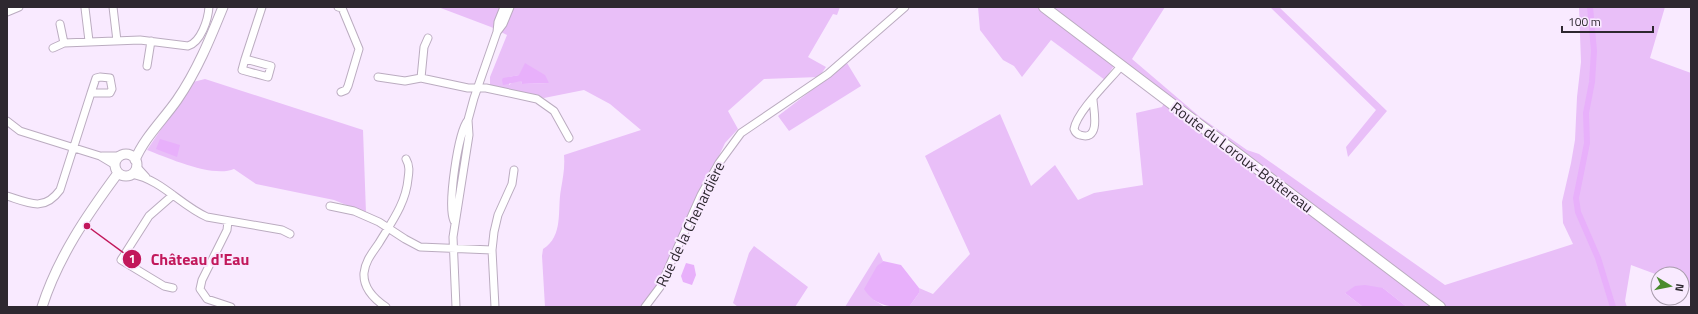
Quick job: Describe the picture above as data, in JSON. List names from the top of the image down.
{
  "streets": {
    "main road": ["Route du Loroux-Bottereau"],
    "street": ["Rue de la Chenardière"]
  },
  "places": ["Château d'Eau"],
  "scale_bar": "100 m",
  "north": "right"
}
